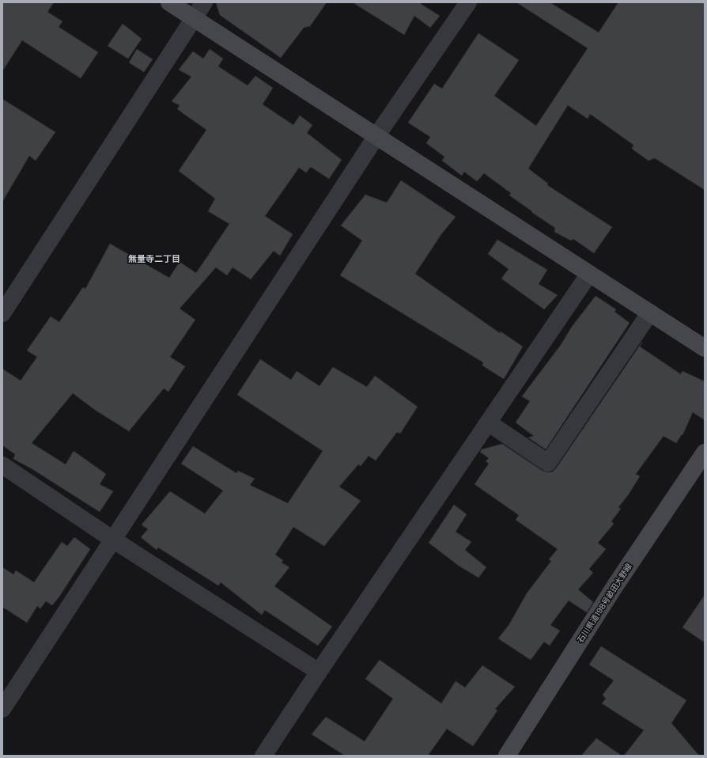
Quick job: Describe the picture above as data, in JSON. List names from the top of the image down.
{
  "streets": {
    "street": ["石川県道198号畝田大野線"]
  },
  "districts": ["無量寺二丁目"]
}
